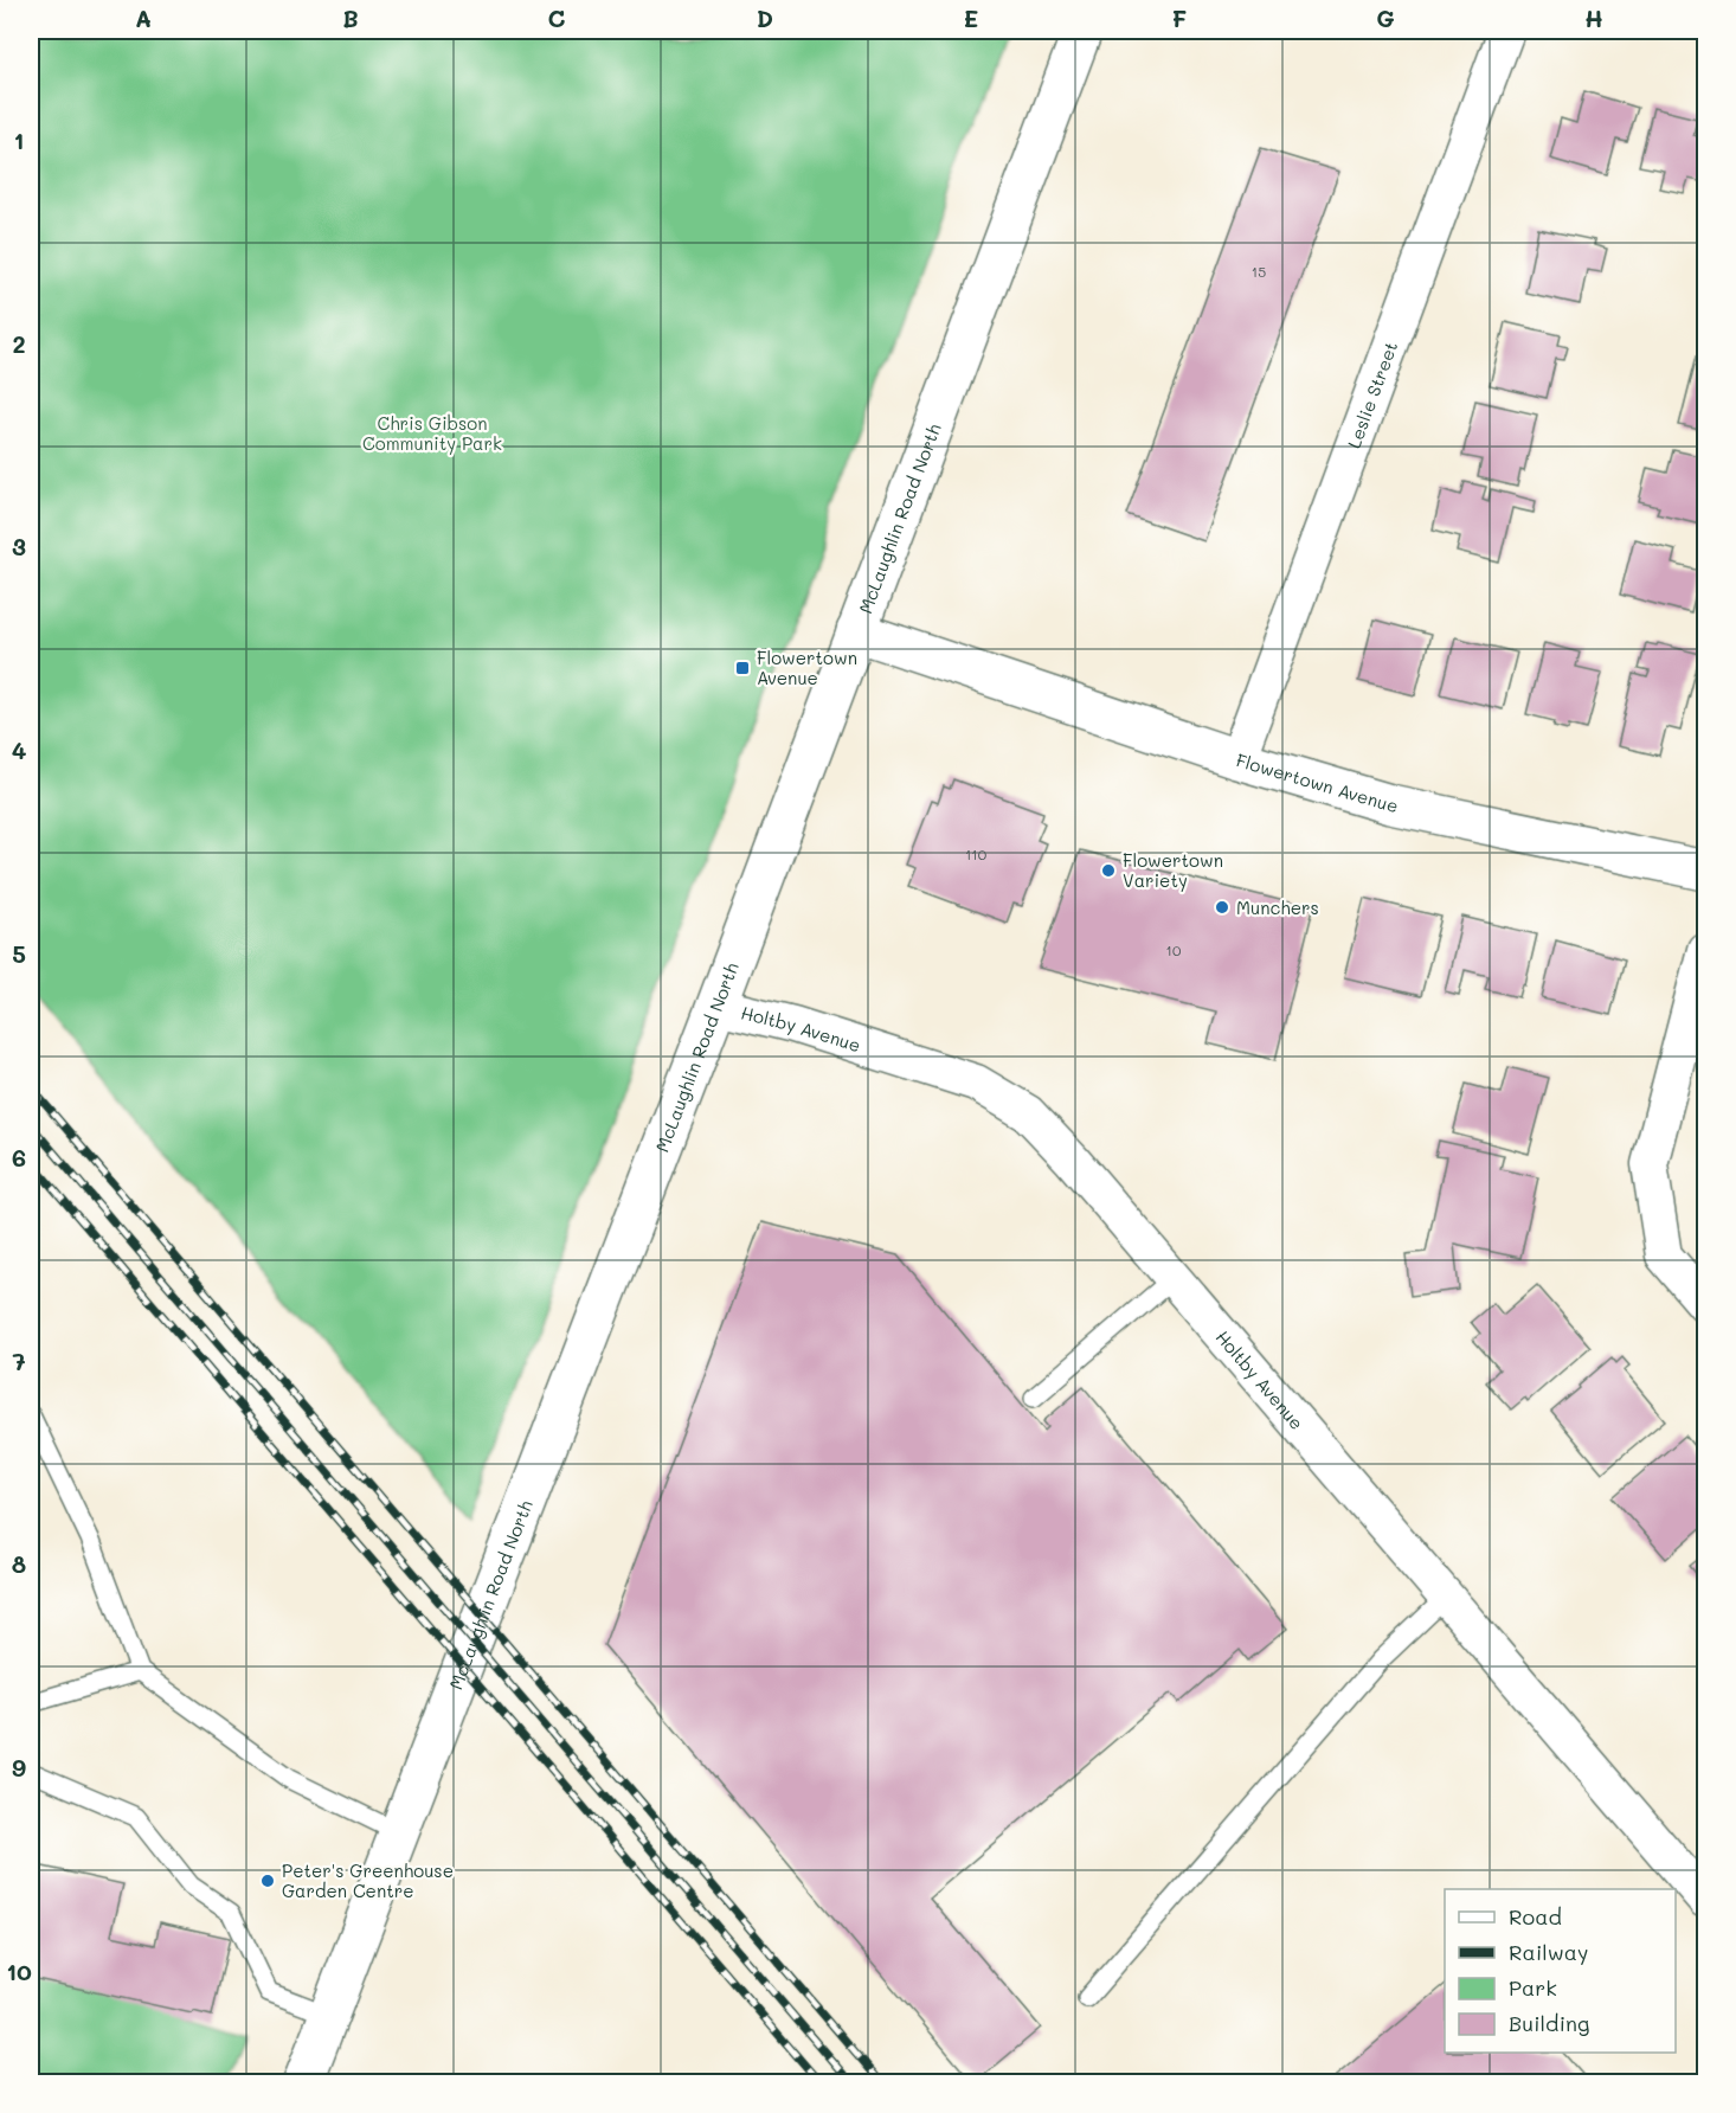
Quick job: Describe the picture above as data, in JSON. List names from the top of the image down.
{
  "streets": {
    "main road": ["McLaughlin Road North", "Flowertown Avenue"],
    "street": ["Leslie Street", "Holtby Avenue"]
  },
  "crossings": [
    ["Leslie Street", "Flowertown Avenue"],
    ["McLaughlin Road North", "Flowertown Avenue"],
    ["McLaughlin Road North", "Holtby Avenue"]
  ],
  "parks": ["Chris Gibson Community Park"],
  "places": {
    "transit": ["Flowertown Avenue"],
    "other": ["Flowertown Variety", "Munchers", "Peter's Greenhouse Garden Centre"]
  },
  "house_numbers": ["15", "110", "10"],
  "legend": [
    "Road",
    "Railway",
    "Park",
    "Building"
  ],
  "grid": {
    "columns": [
      "A",
      "B",
      "C",
      "D",
      "E",
      "F",
      "G",
      "H"
    ],
    "rows": [
      "1",
      "2",
      "3",
      "4",
      "5",
      "6",
      "7",
      "8",
      "9",
      "10"
    ]
  }
}
